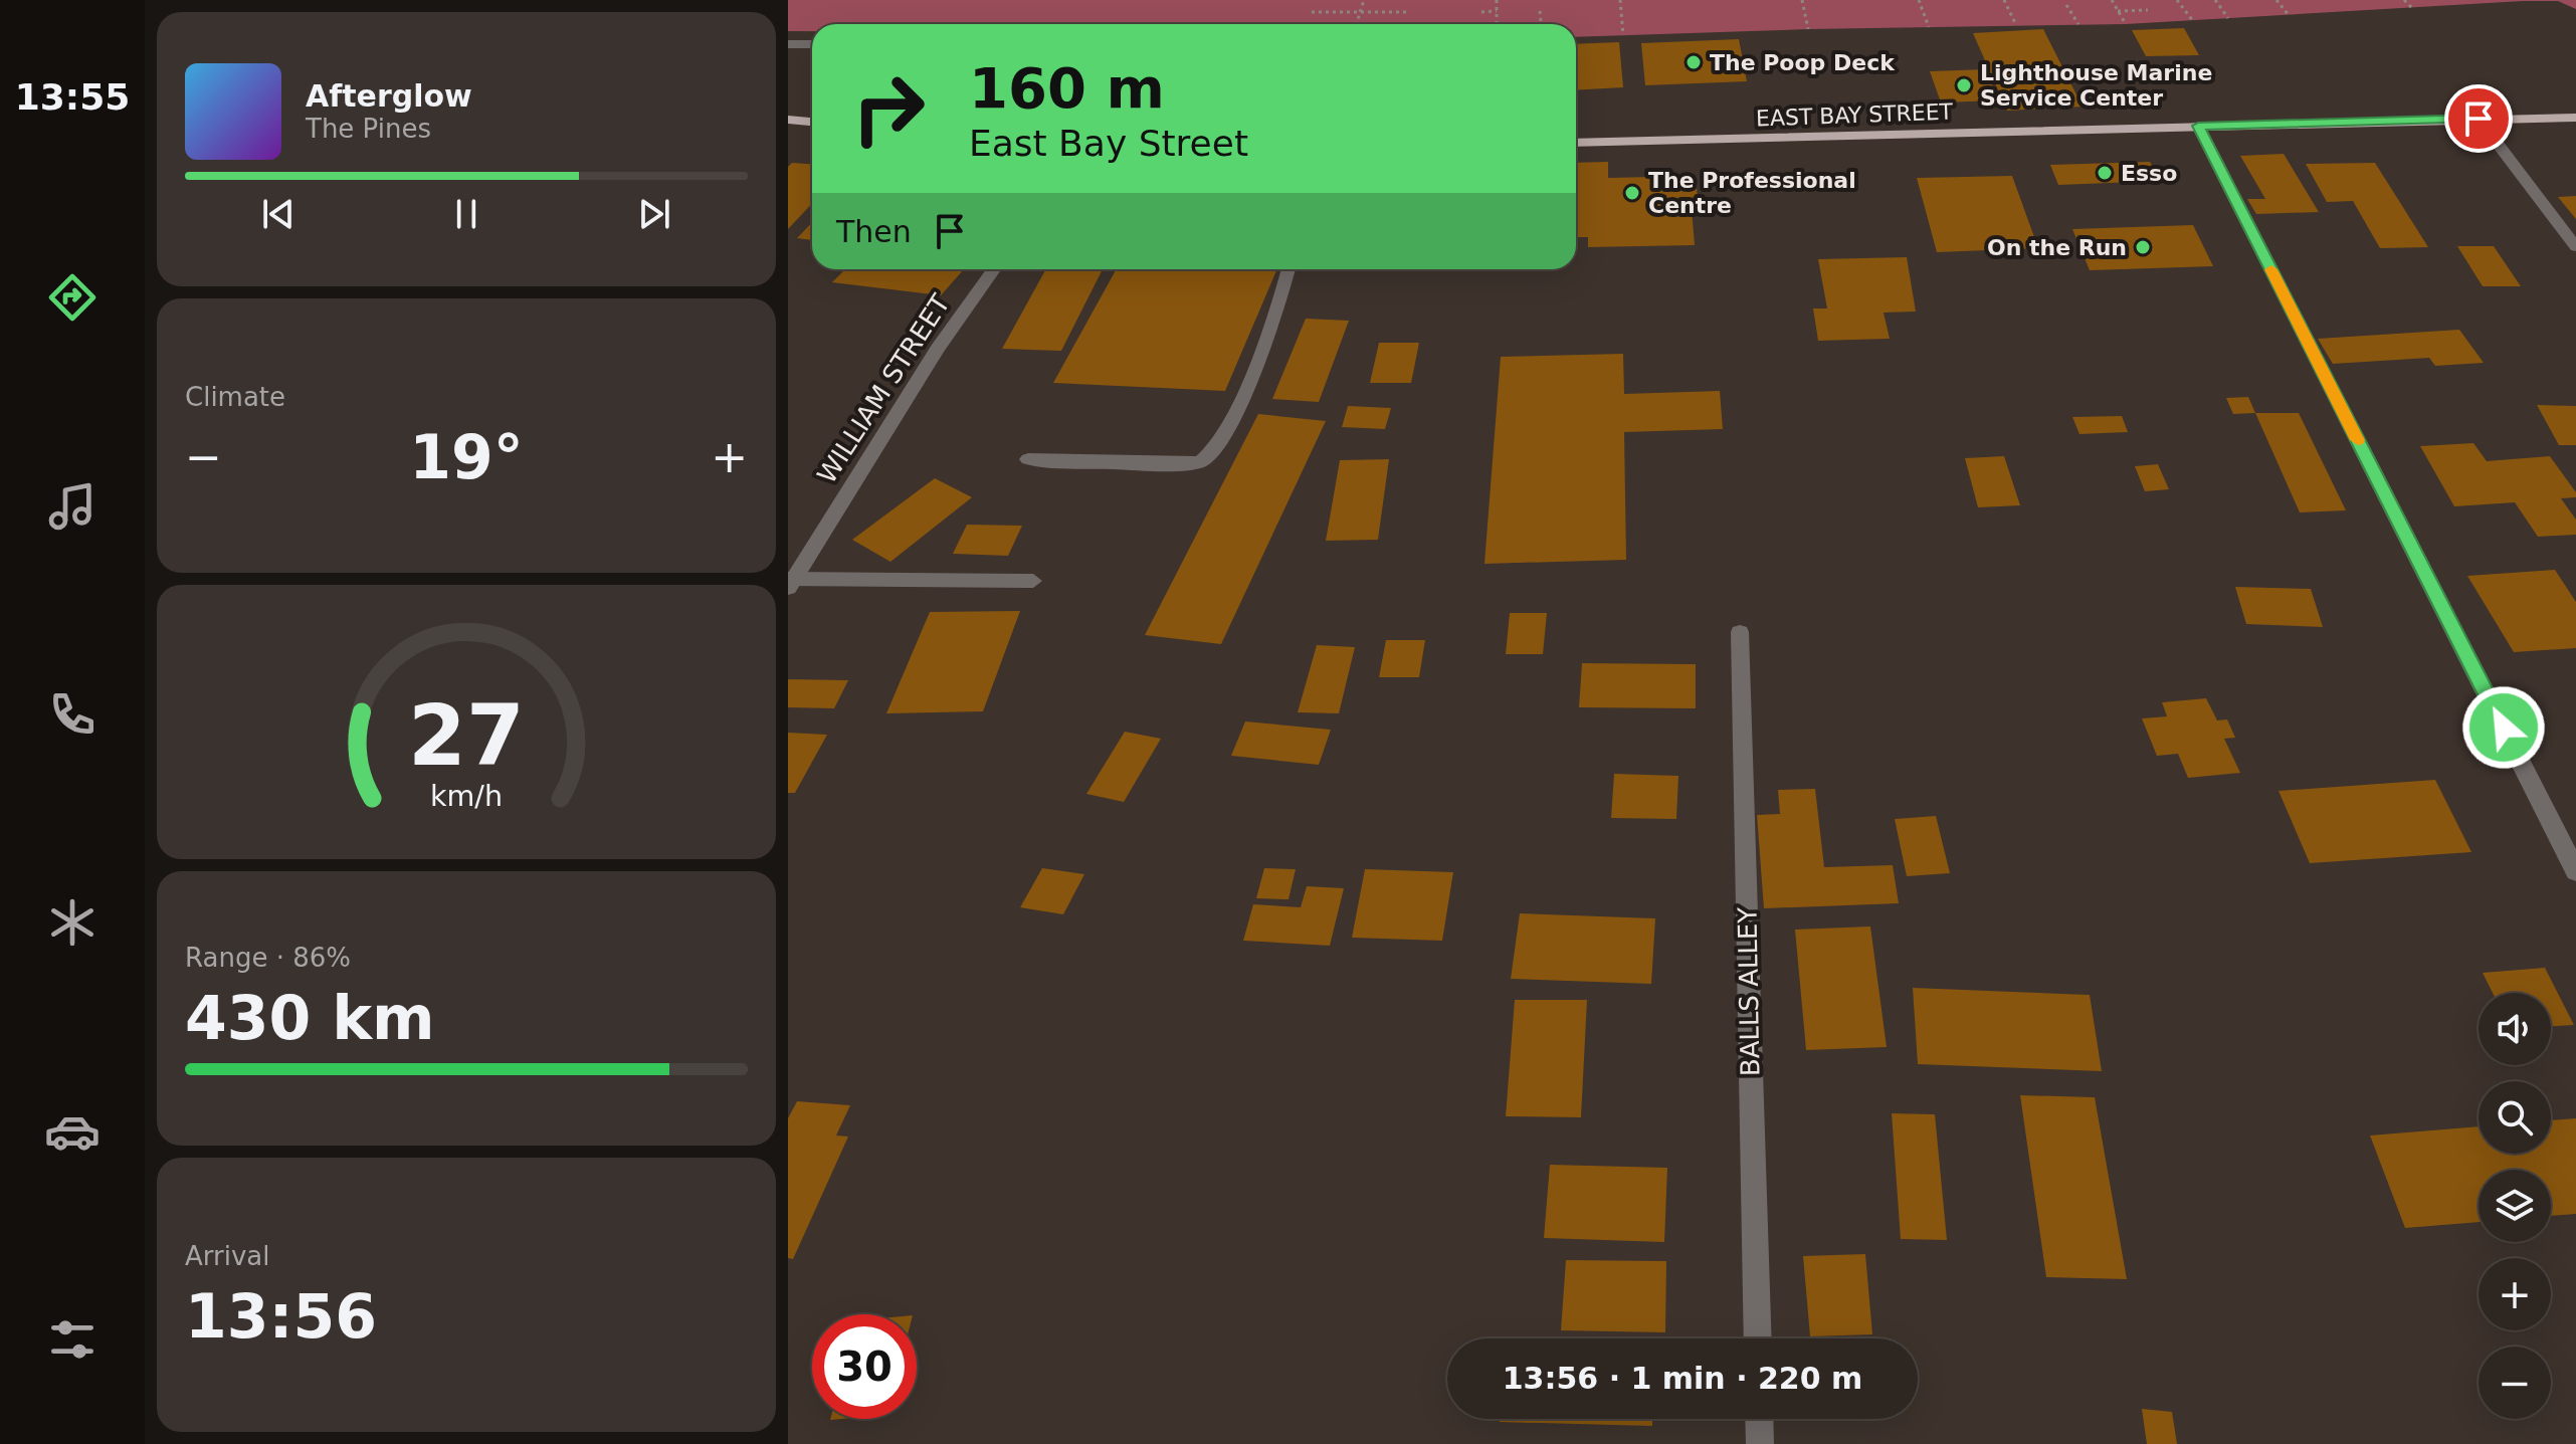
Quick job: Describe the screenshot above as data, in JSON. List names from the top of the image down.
{
  "streets": {
    "highway": ["EAST BAY STREET"],
    "street": ["WILLIAM STREET", "BALLS ALLEY"]
  },
  "places": [
    "The Poop Deck",
    "Lighthouse Marine Service Center",
    "Esso",
    "The Professional Centre",
    "On the Run"
  ],
  "page": {
    "tabs": "13:55",
    "turn": ["160 m", "East Bay Street"],
    "song": ["Afterglow", "The Pines"],
    "then": "Then",
    "tile": [
      "Climate",
      ["Range · 86%", "430 km"],
      ["Arrival", "13:56"]
    ],
    "heat": ["−", "19°", "+"],
    "map_buttons": ["+", "−"],
    "limit": "30",
    "trip": "13:56 · 1 min · 220 m",
    "gauge": ["27", "km/h"]
  }
}
